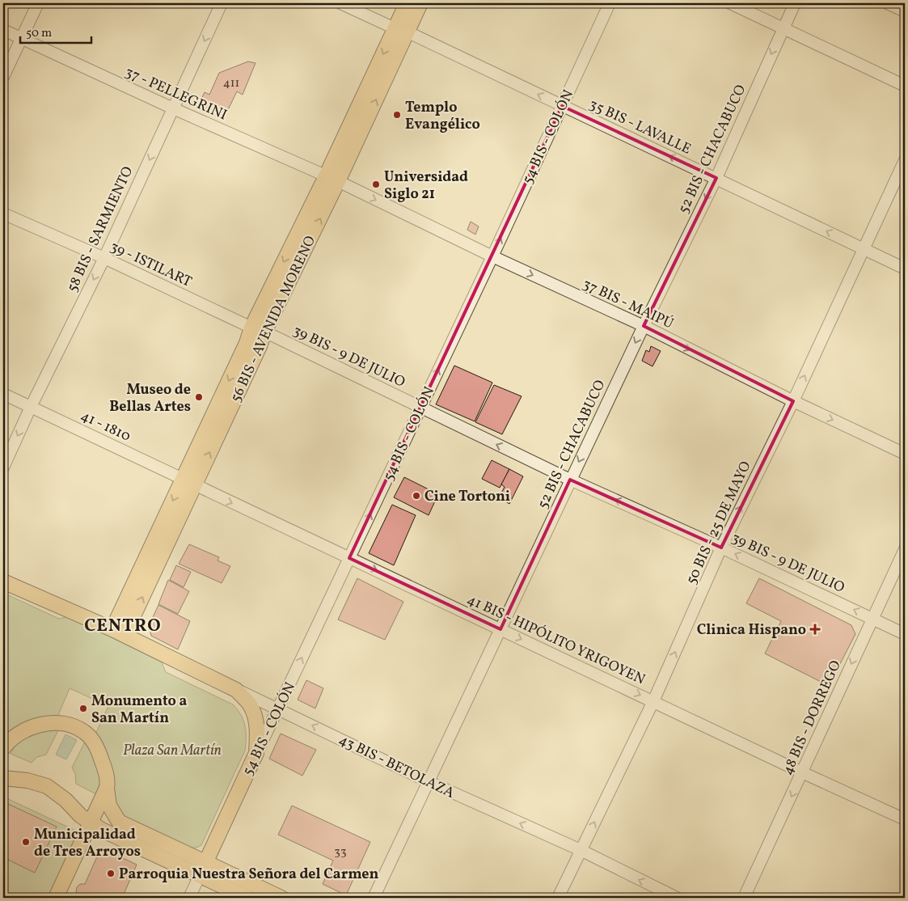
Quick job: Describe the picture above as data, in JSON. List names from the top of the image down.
{
  "streets": {
    "main road": ["54 BIS - COLÓN", "56 BIS - AVENIDA MORENO", "43 BIS - BETOLAZA"],
    "street": [
      "37 - PELLEGRINI",
      "35 BIS - LAVALLE",
      "52 BIS - CHACABUCO",
      "58 BIS - SARMIENTO",
      "39 - ISTILART",
      "37 BIS - MAIPÚ",
      "39 BIS - 9 DE JULIO",
      "41 - 1810",
      "50 BIS - 25 DE MAYO",
      "41 BIS - HIPÓLITO YRIGOYEN",
      "48 BIS - DORREGO"
    ]
  },
  "crossings": [
    ["37 - PELLEGRINI", "58 BIS - SARMIENTO"],
    ["37 - PELLEGRINI", "37 BIS - MAIPÚ"],
    ["37 - PELLEGRINI", "56 BIS - AVENIDA MORENO"],
    ["35 BIS - LAVALLE", "54 BIS - COLÓN"],
    ["35 BIS - LAVALLE", "52 BIS - CHACABUCO"],
    ["35 BIS - LAVALLE", "56 BIS - AVENIDA MORENO"],
    ["35 BIS - LAVALLE", "50 BIS - 25 DE MAYO"],
    ["54 BIS - COLÓN", "37 BIS - MAIPÚ"],
    ["54 BIS - COLÓN", "39 BIS - 9 DE JULIO"],
    ["54 BIS - COLÓN", "41 BIS - HIPÓLITO YRIGOYEN"],
    ["54 BIS - COLÓN", "43 BIS - BETOLAZA"],
    ["52 BIS - CHACABUCO", "37 BIS - MAIPÚ"],
    ["52 BIS - CHACABUCO", "39 BIS - 9 DE JULIO"],
    ["52 BIS - CHACABUCO", "41 BIS - HIPÓLITO YRIGOYEN"],
    ["52 BIS - CHACABUCO", "43 BIS - BETOLAZA"],
    ["58 BIS - SARMIENTO", "39 - ISTILART"],
    ["58 BIS - SARMIENTO", "41 - 1810"],
    ["39 - ISTILART", "56 BIS - AVENIDA MORENO"],
    ["39 - ISTILART", "39 BIS - 9 DE JULIO"],
    ["37 BIS - MAIPÚ", "56 BIS - AVENIDA MORENO"],
    ["37 BIS - MAIPÚ", "50 BIS - 25 DE MAYO"],
    ["56 BIS - AVENIDA MORENO", "39 BIS - 9 DE JULIO"],
    ["56 BIS - AVENIDA MORENO", "41 - 1810"],
    ["56 BIS - AVENIDA MORENO", "41 BIS - HIPÓLITO YRIGOYEN"],
    ["56 BIS - AVENIDA MORENO", "43 BIS - BETOLAZA"],
    ["39 BIS - 9 DE JULIO", "50 BIS - 25 DE MAYO"],
    ["39 BIS - 9 DE JULIO", "48 BIS - DORREGO"],
    ["41 - 1810", "41 BIS - HIPÓLITO YRIGOYEN"],
    ["50 BIS - 25 DE MAYO", "41 BIS - HIPÓLITO YRIGOYEN"],
    ["50 BIS - 25 DE MAYO", "43 BIS - BETOLAZA"],
    ["41 BIS - HIPÓLITO YRIGOYEN", "48 BIS - DORREGO"]
  ],
  "one_way": [
    "35 BIS - LAVALLE",
    "54 BIS - COLÓN",
    "52 BIS - CHACABUCO",
    "58 BIS - SARMIENTO",
    "37 BIS - MAIPÚ",
    "39 BIS - 9 DE JULIO",
    "50 BIS - 25 DE MAYO",
    "41 BIS - HIPÓLITO YRIGOYEN",
    "48 BIS - DORREGO",
    "43 BIS - BETOLAZA"
  ],
  "districts": ["CENTRO"],
  "parks": ["Plaza San Martín"],
  "places": {
    "other": [
      "Templo Evangélico",
      "Universidad Siglo 21",
      "Museo de Bellas Artes",
      "Cine Tortoni",
      "Monumento a San Martín",
      "Municipalidad de Tres Arroyos",
      "Parroquia Nuestra Señora del Carmen"
    ],
    "health": ["Clinica Hispano"]
  },
  "house_numbers": ["411", "33"],
  "scale_bar": "50 m"
}
